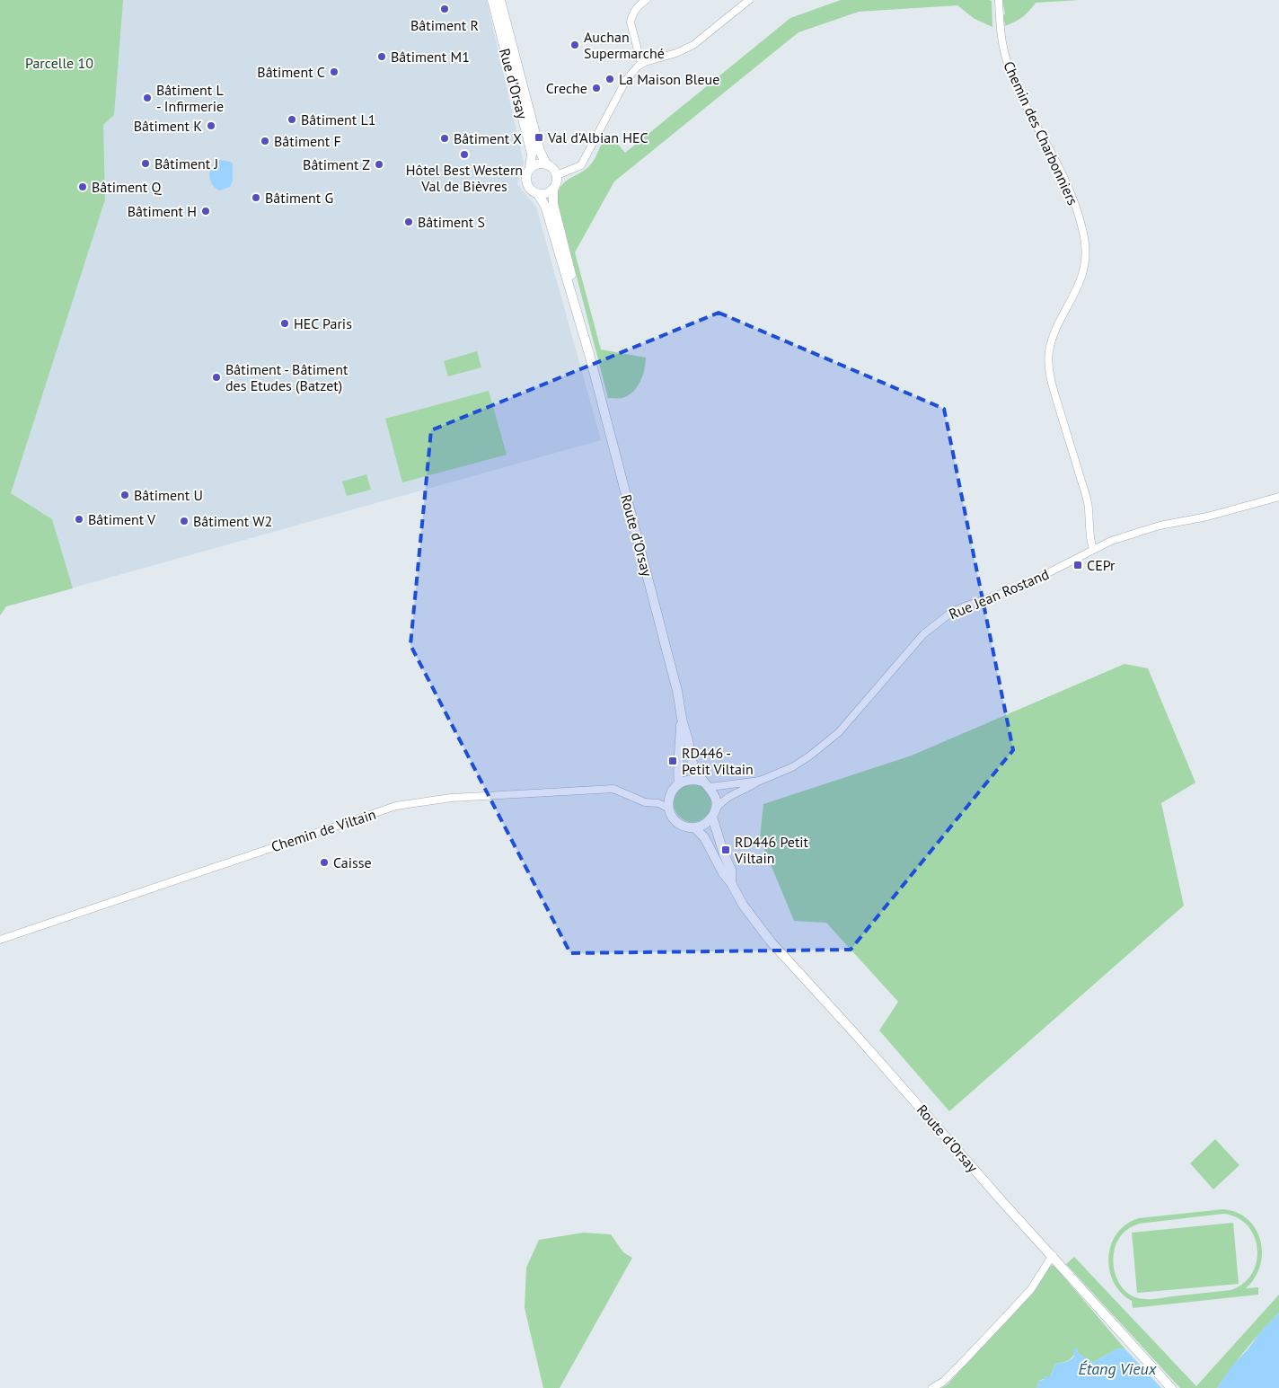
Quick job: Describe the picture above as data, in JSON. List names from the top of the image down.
{
  "streets": {
    "main road": ["Rue d'Orsay", "Route d'Orsay"],
    "street": ["Chemin des Charbonniers", "Rue Jean Rostand", "Chemin de Viltain"]
  },
  "crossings": [
    ["Rue d'Orsay", "Route d'Orsay"],
    ["Chemin des Charbonniers", "Rue Jean Rostand"],
    ["Route d'Orsay", "Rue Jean Rostand"],
    ["Route d'Orsay", "Chemin de Viltain"],
    ["Rue Jean Rostand", "Chemin de Viltain"]
  ],
  "water": ["Étang Vieux"],
  "parks": ["Parcelle 10"],
  "places": {
    "other": [
      "Bâtiment R",
      "Auchan Supermarché",
      "Bâtiment M1",
      "Bâtiment C",
      "La Maison Bleue",
      "Creche",
      "Bâtiment L - Infirmerie",
      "Bâtiment L1",
      "Bâtiment K",
      "Bâtiment X",
      "Bâtiment F",
      "Hôtel Best Western Val de Bièvres",
      "Bâtiment J",
      "Bâtiment Z",
      "Bâtiment Q",
      "Bâtiment G",
      "Bâtiment H",
      "Bâtiment S",
      "HEC Paris",
      "Bâtiment - Bâtiment des Etudes (Batzet)",
      "Bâtiment U",
      "Bâtiment V",
      "Bâtiment W2",
      "Caisse"
    ],
    "transit": [
      "Val d'Albian HEC",
      "CEPr",
      "RD446 - Petit Viltain",
      "RD446 Petit Viltain"
    ]
  }
}
